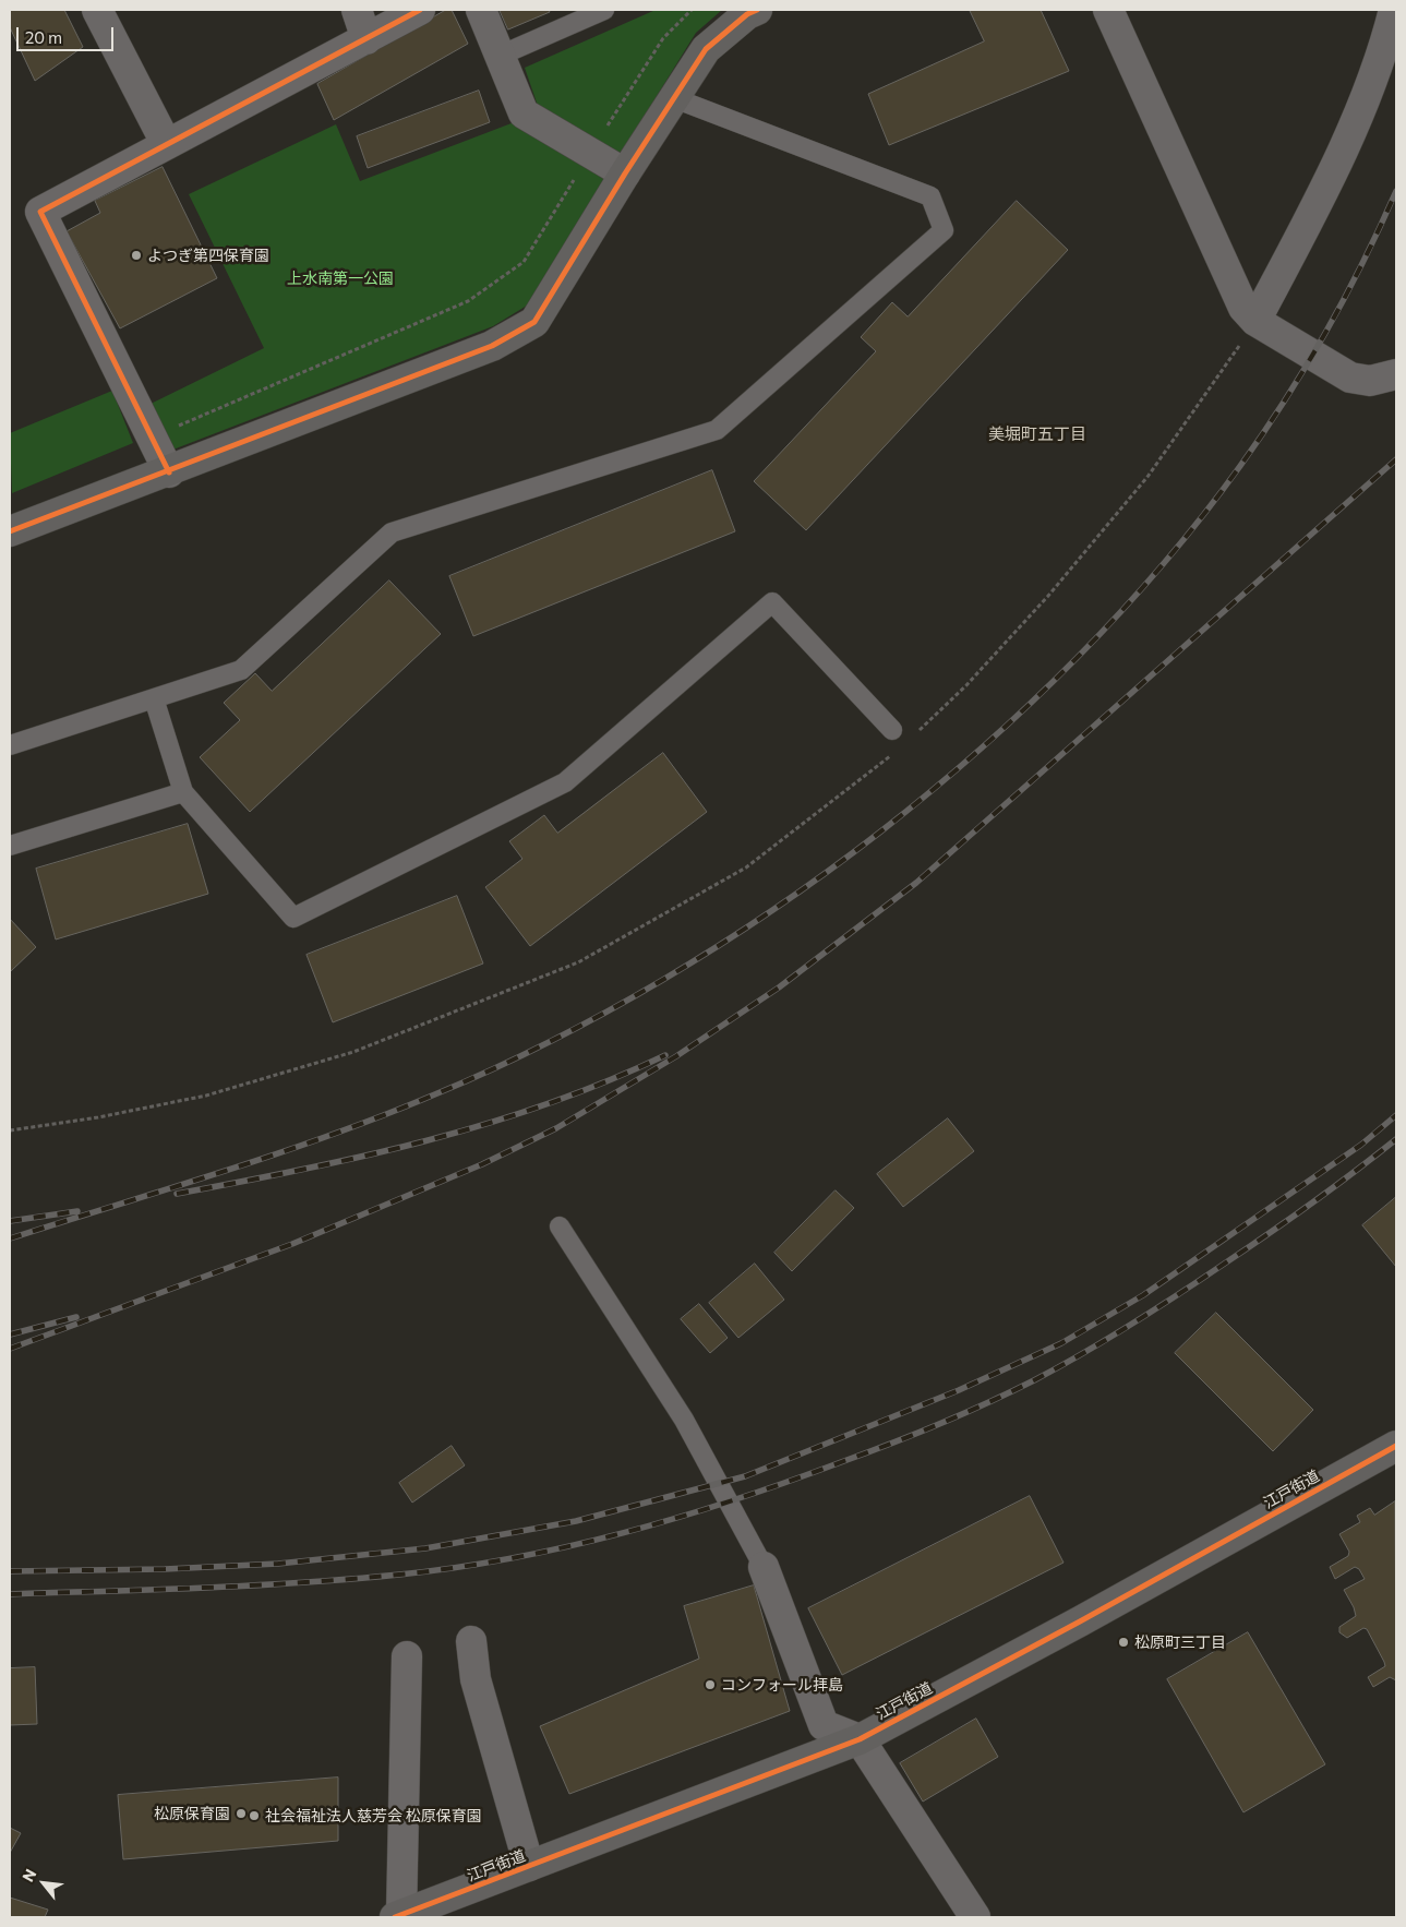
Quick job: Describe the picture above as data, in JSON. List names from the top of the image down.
{
  "streets": {
    "street": ["江戸街道"]
  },
  "districts": ["美堀町五丁目"],
  "parks": ["上水南第一公園"],
  "places": [
    "よつぎ第四保育園",
    "松原町三丁目",
    "コンフォール拝島",
    "松原保育園",
    "社会福祉法人慈芳会 松原保育園"
  ],
  "scale_bar": "20 m",
  "north": "top left"
}
